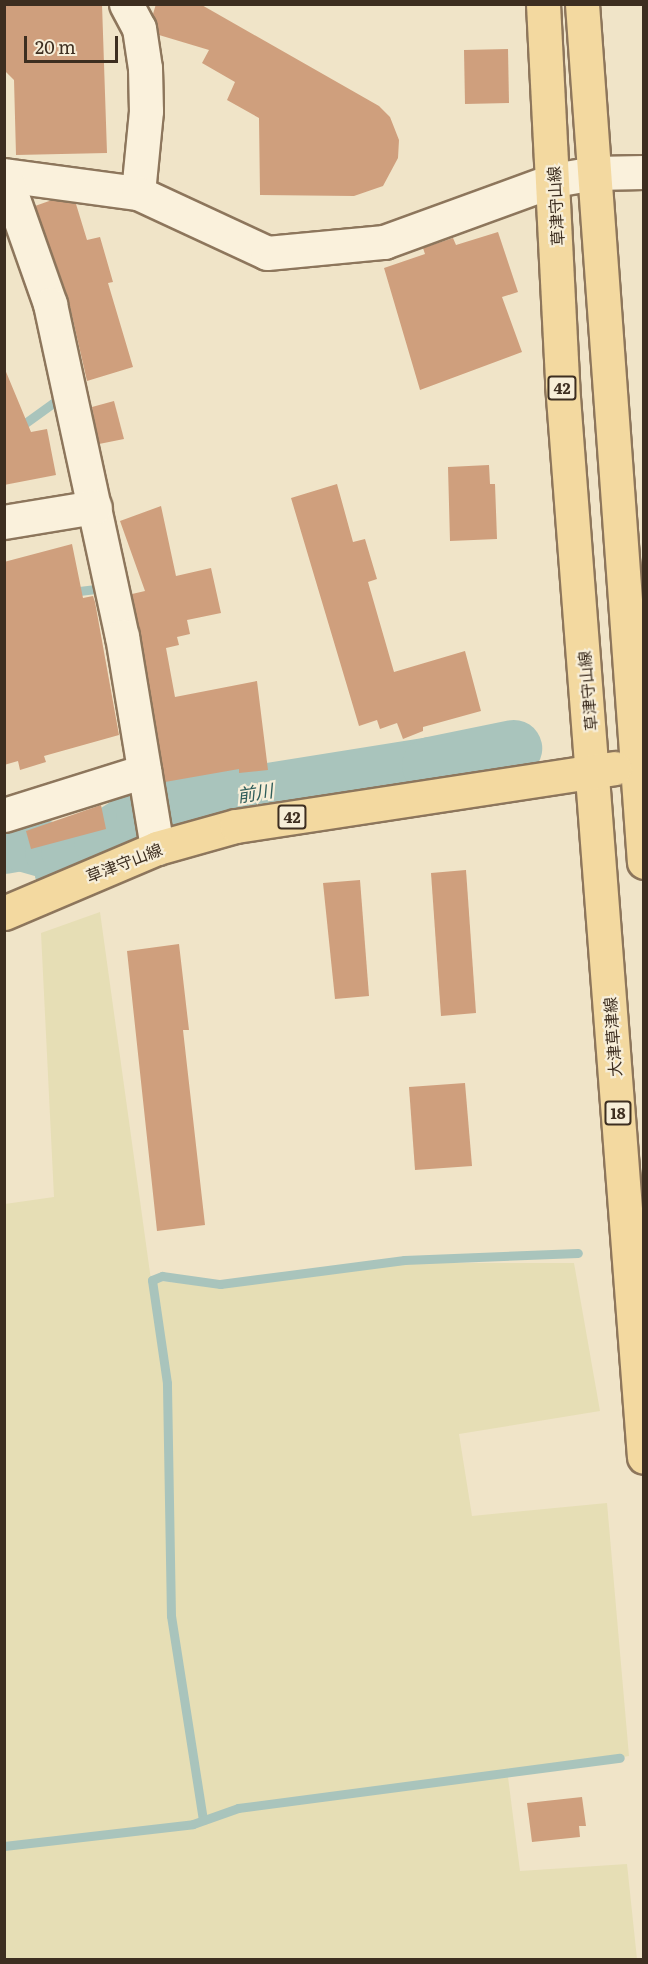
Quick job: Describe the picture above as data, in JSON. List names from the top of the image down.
{
  "streets": {
    "main road": [
      "草津守山線",
      "42",
      "大津草津線",
      "18"
    ]
  },
  "crossings": [
    ["草津守山線", "大津草津線"]
  ],
  "water": ["前川"],
  "scale_bar": "20 m"
}
